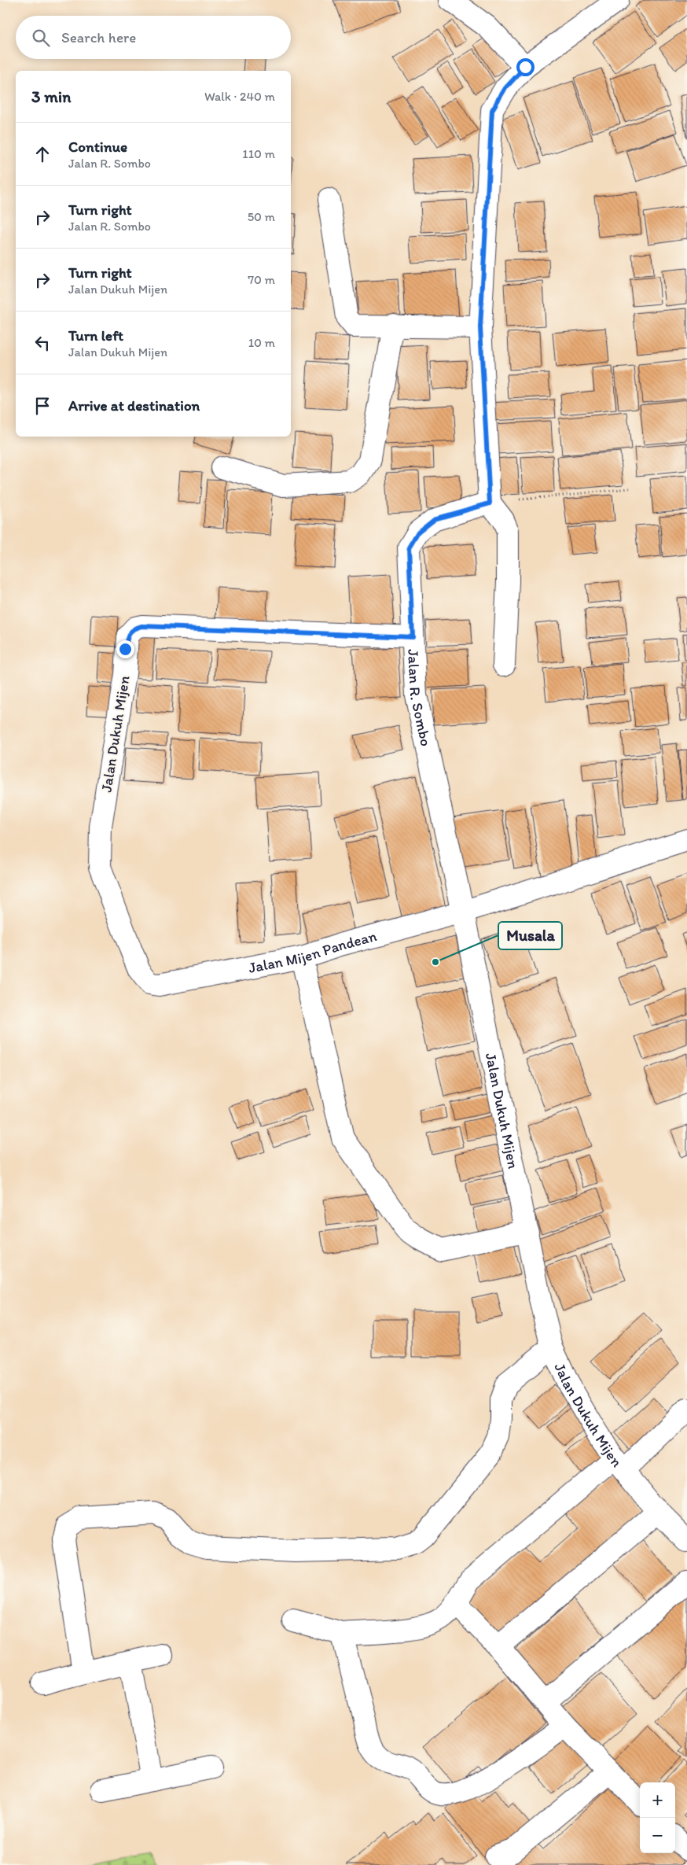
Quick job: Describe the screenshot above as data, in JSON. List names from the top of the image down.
{
  "streets": {
    "street": ["Jalan R. Sombo", "Jalan Dukuh Mijen", "Jalan Mijen Pandean"]
  },
  "crossings": [
    ["Jalan R. Sombo", "Jalan Dukuh Mijen"],
    ["Jalan R. Sombo", "Jalan Mijen Pandean"],
    ["Jalan Dukuh Mijen", "Jalan Mijen Pandean"]
  ],
  "places": ["Musala"],
  "page": {
    "search": "Search here",
    "heading": ["3 min", "Walk · 240 m"],
    "list": [
      ["Continue", "Jalan R. Sombo", "110 m"],
      ["Turn right", "Jalan R. Sombo", "50 m"],
      ["Turn right", "Jalan Dukuh Mijen", "70 m"],
      ["Turn left", "Jalan Dukuh Mijen", "10 m"],
      "Arrive at destination"
    ],
    "map_buttons": ["+", "−"]
  }
}
